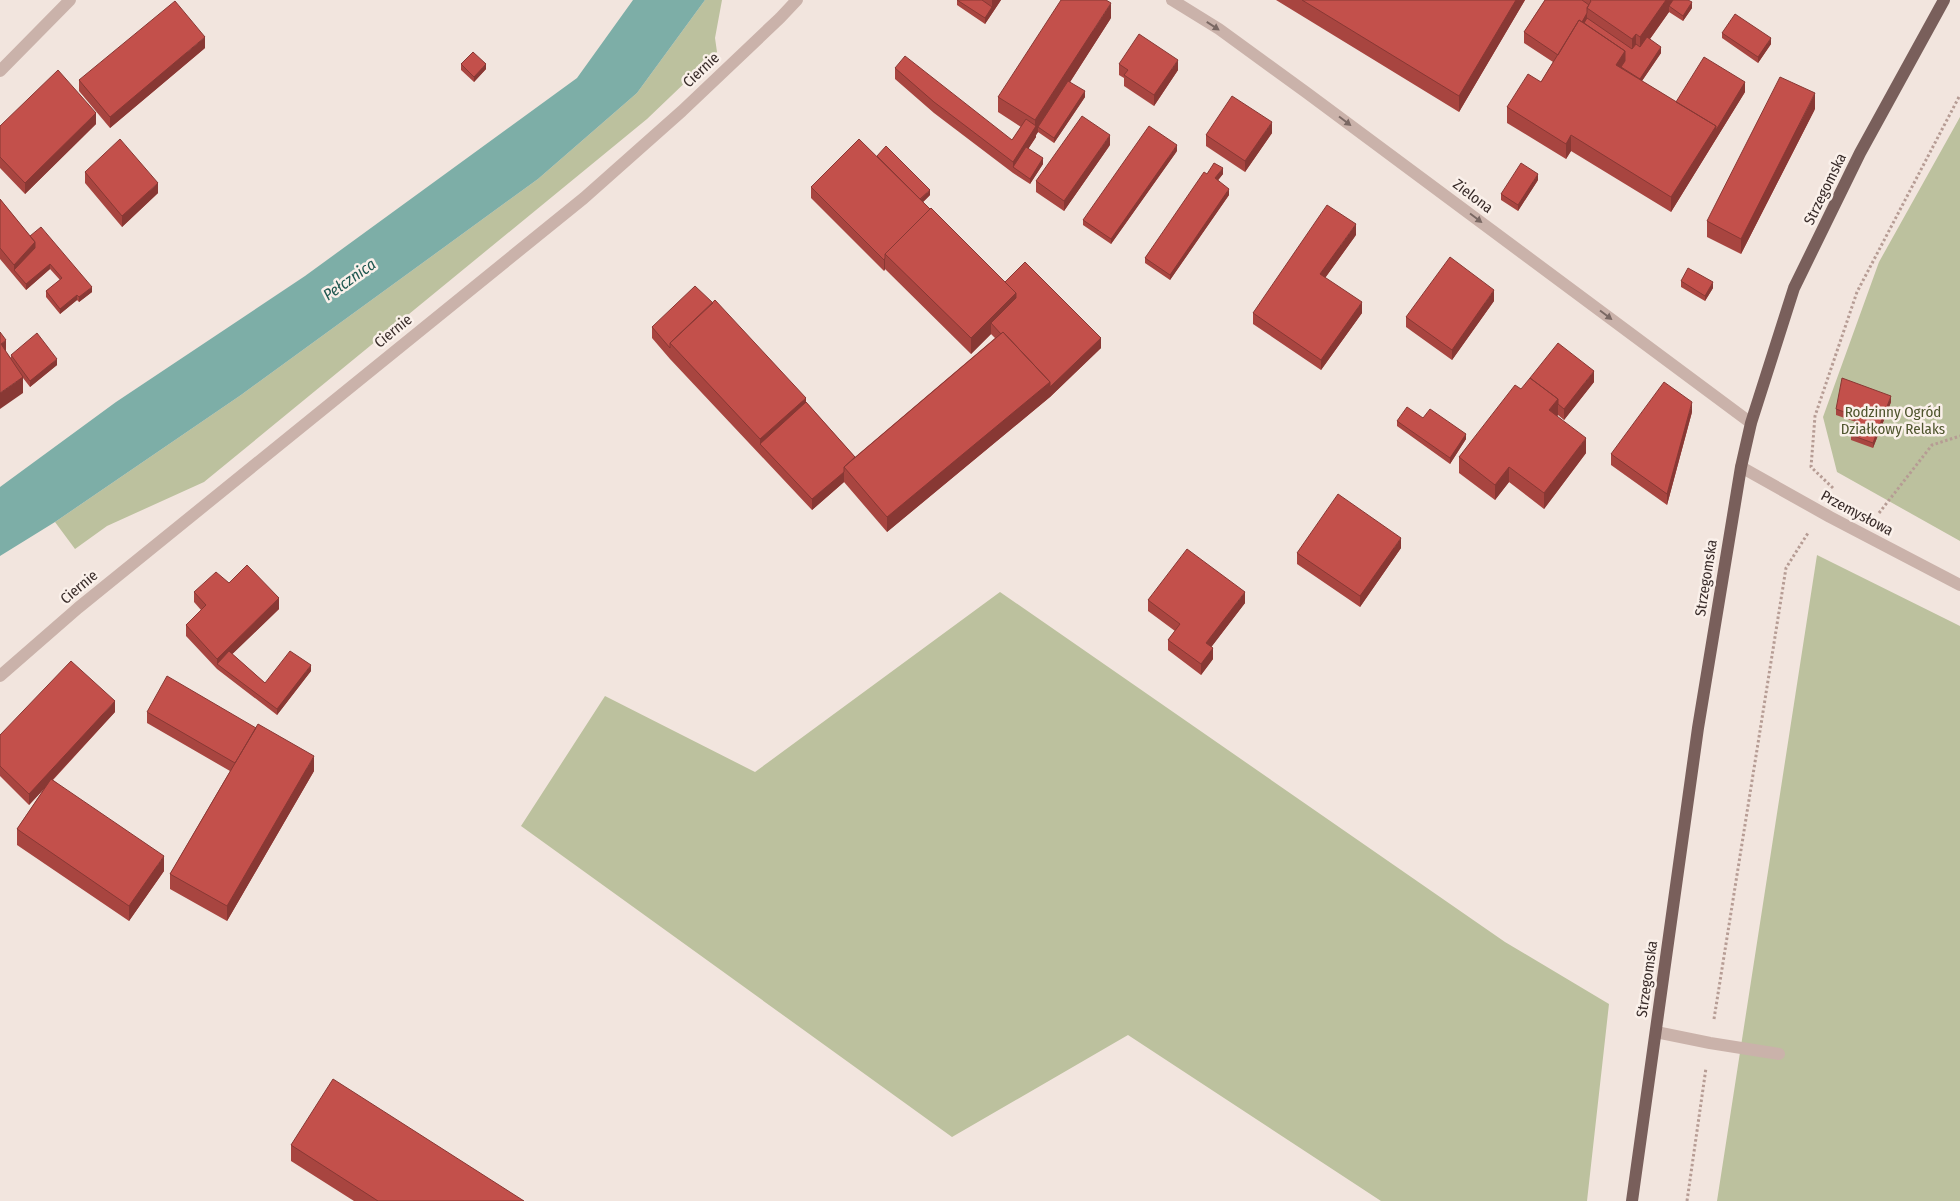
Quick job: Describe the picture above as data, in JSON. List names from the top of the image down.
{
  "streets": {
    "main road": ["Strzegomska"],
    "street": ["Ciernie", "Zielona", "Przemysłowa"]
  },
  "crossings": [
    ["Strzegomska", "Zielona"],
    ["Strzegomska", "Przemysłowa"]
  ],
  "one_way": ["Zielona"],
  "water": ["Pełcznica"],
  "parks": ["Rodzinny Ogród Działkowy Relaks"]
}
